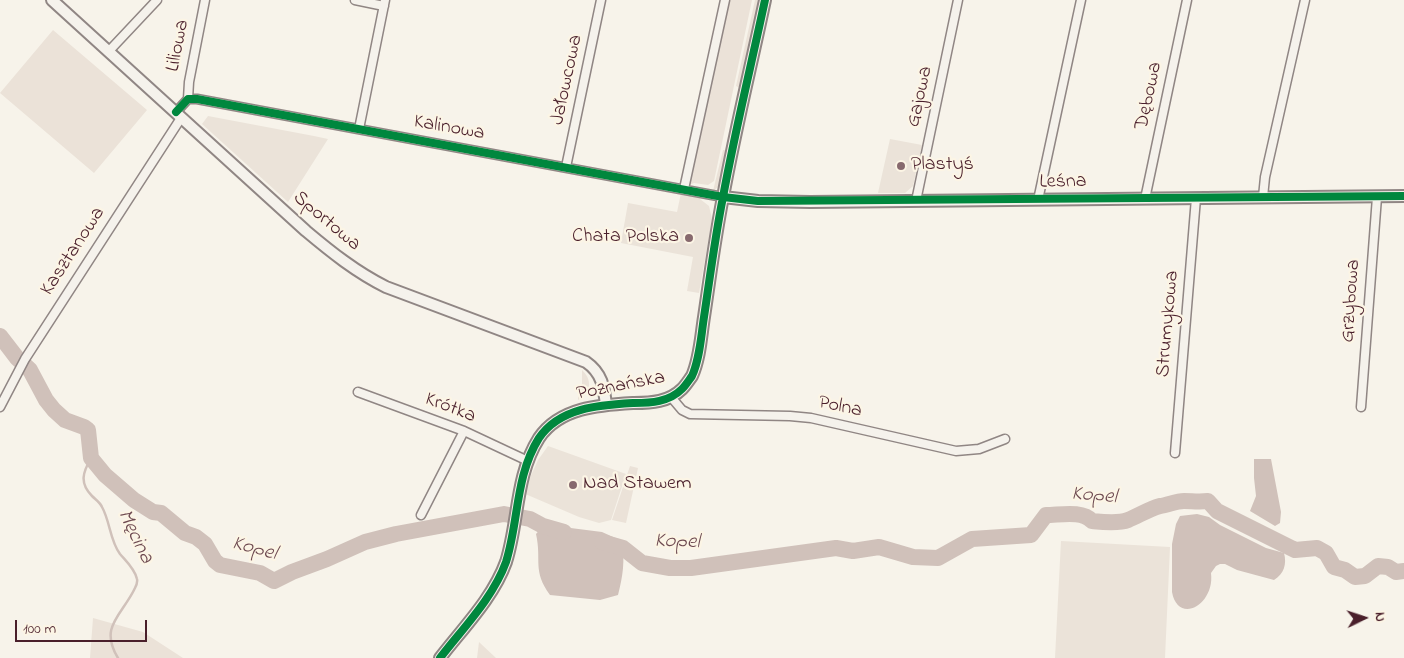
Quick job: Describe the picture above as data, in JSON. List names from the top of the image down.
{
  "streets": {
    "street": [
      "Liliowa",
      "Jałowcowa",
      "Dębowa",
      "Gajowa",
      "Kalinowa",
      "Leśna",
      "Sportowa",
      "Kasztanowa",
      "Grzybowa",
      "Strumykowa",
      "Poznańska",
      "Polna",
      "Krótka"
    ]
  },
  "crossings": [
    ["Liliowa", "Kalinowa"],
    ["Jałowcowa", "Kalinowa"],
    ["Dębowa", "Leśna"],
    ["Gajowa", "Leśna"],
    ["Kalinowa", "Leśna"],
    ["Kalinowa", "Poznańska"],
    ["Leśna", "Grzybowa"],
    ["Leśna", "Strumykowa"],
    ["Leśna", "Poznańska"],
    ["Sportowa", "Kasztanowa"],
    ["Sportowa", "Poznańska"],
    ["Poznańska", "Polna"],
    ["Poznańska", "Krótka"]
  ],
  "water": ["Kopel", "Męcina"],
  "places": ["Plastyś", "Chata Polska", "Nad Stawem"],
  "scale_bar": "100 m",
  "north": "right"
}
